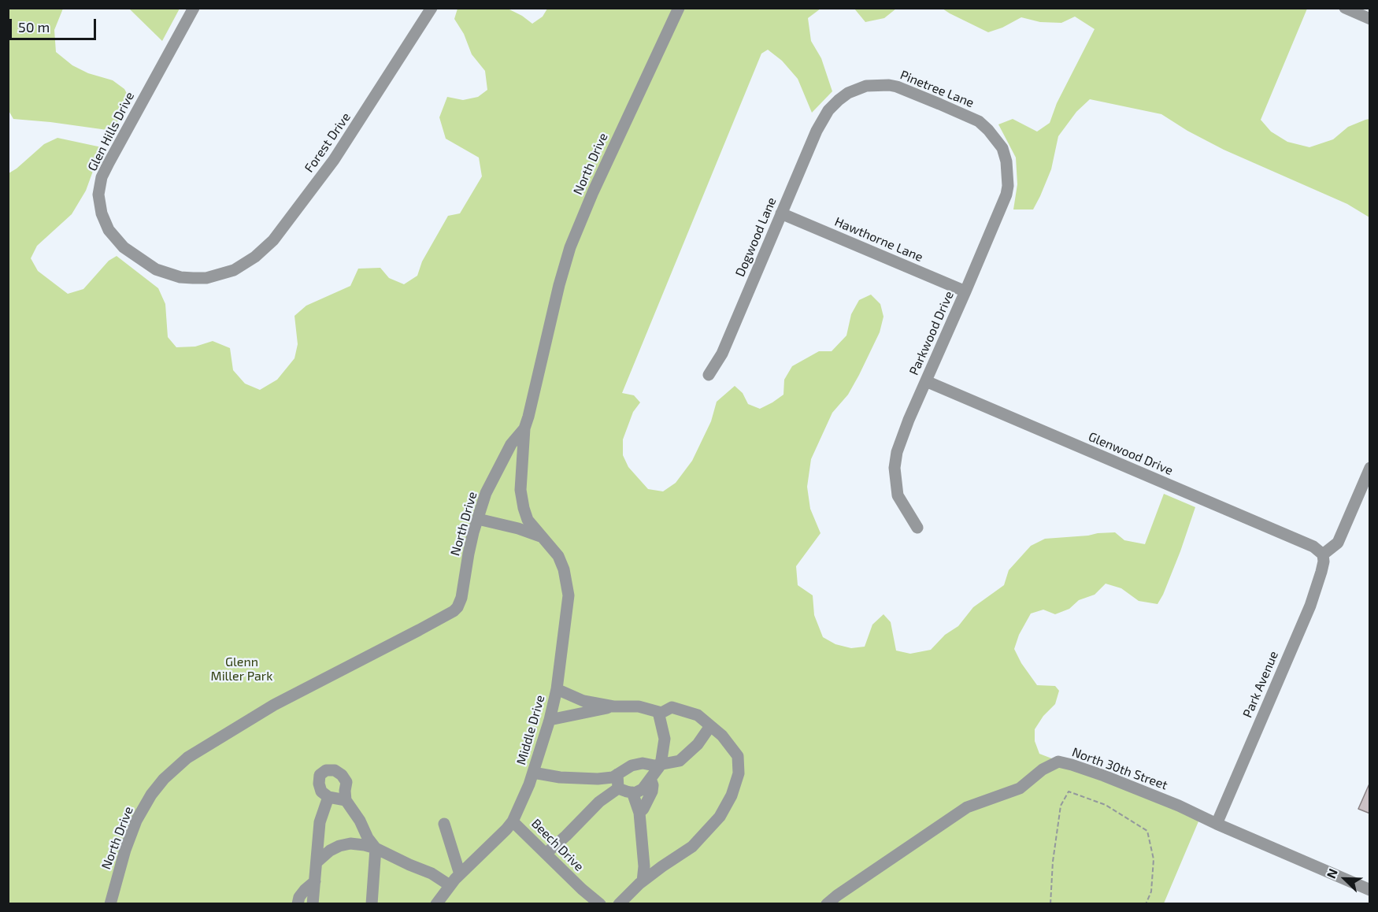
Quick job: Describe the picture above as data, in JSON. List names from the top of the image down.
{
  "streets": {
    "street": [
      "Pinetree Lane",
      "Glen Hills Drive",
      "Forest Drive",
      "North Drive",
      "Dogwood Lane",
      "Hawthorne Lane",
      "Parkwood Drive",
      "Glenwood Drive",
      "Park Avenue",
      "Middle Drive",
      "North 30th Street",
      "Beech Drive"
    ]
  },
  "crossings": [
    ["Pinetree Lane", "Dogwood Lane"],
    ["Pinetree Lane", "Parkwood Drive"],
    ["Glen Hills Drive", "Forest Drive"],
    ["North Drive", "Middle Drive"],
    ["Dogwood Lane", "Hawthorne Lane"],
    ["Hawthorne Lane", "Parkwood Drive"],
    ["Parkwood Drive", "Glenwood Drive"],
    ["Glenwood Drive", "Park Avenue"],
    ["Park Avenue", "North 30th Street"],
    ["Middle Drive", "Beech Drive"]
  ],
  "parks": ["Glenn Miller Park"],
  "scale_bar": "50 m",
  "north": "top left"
}
